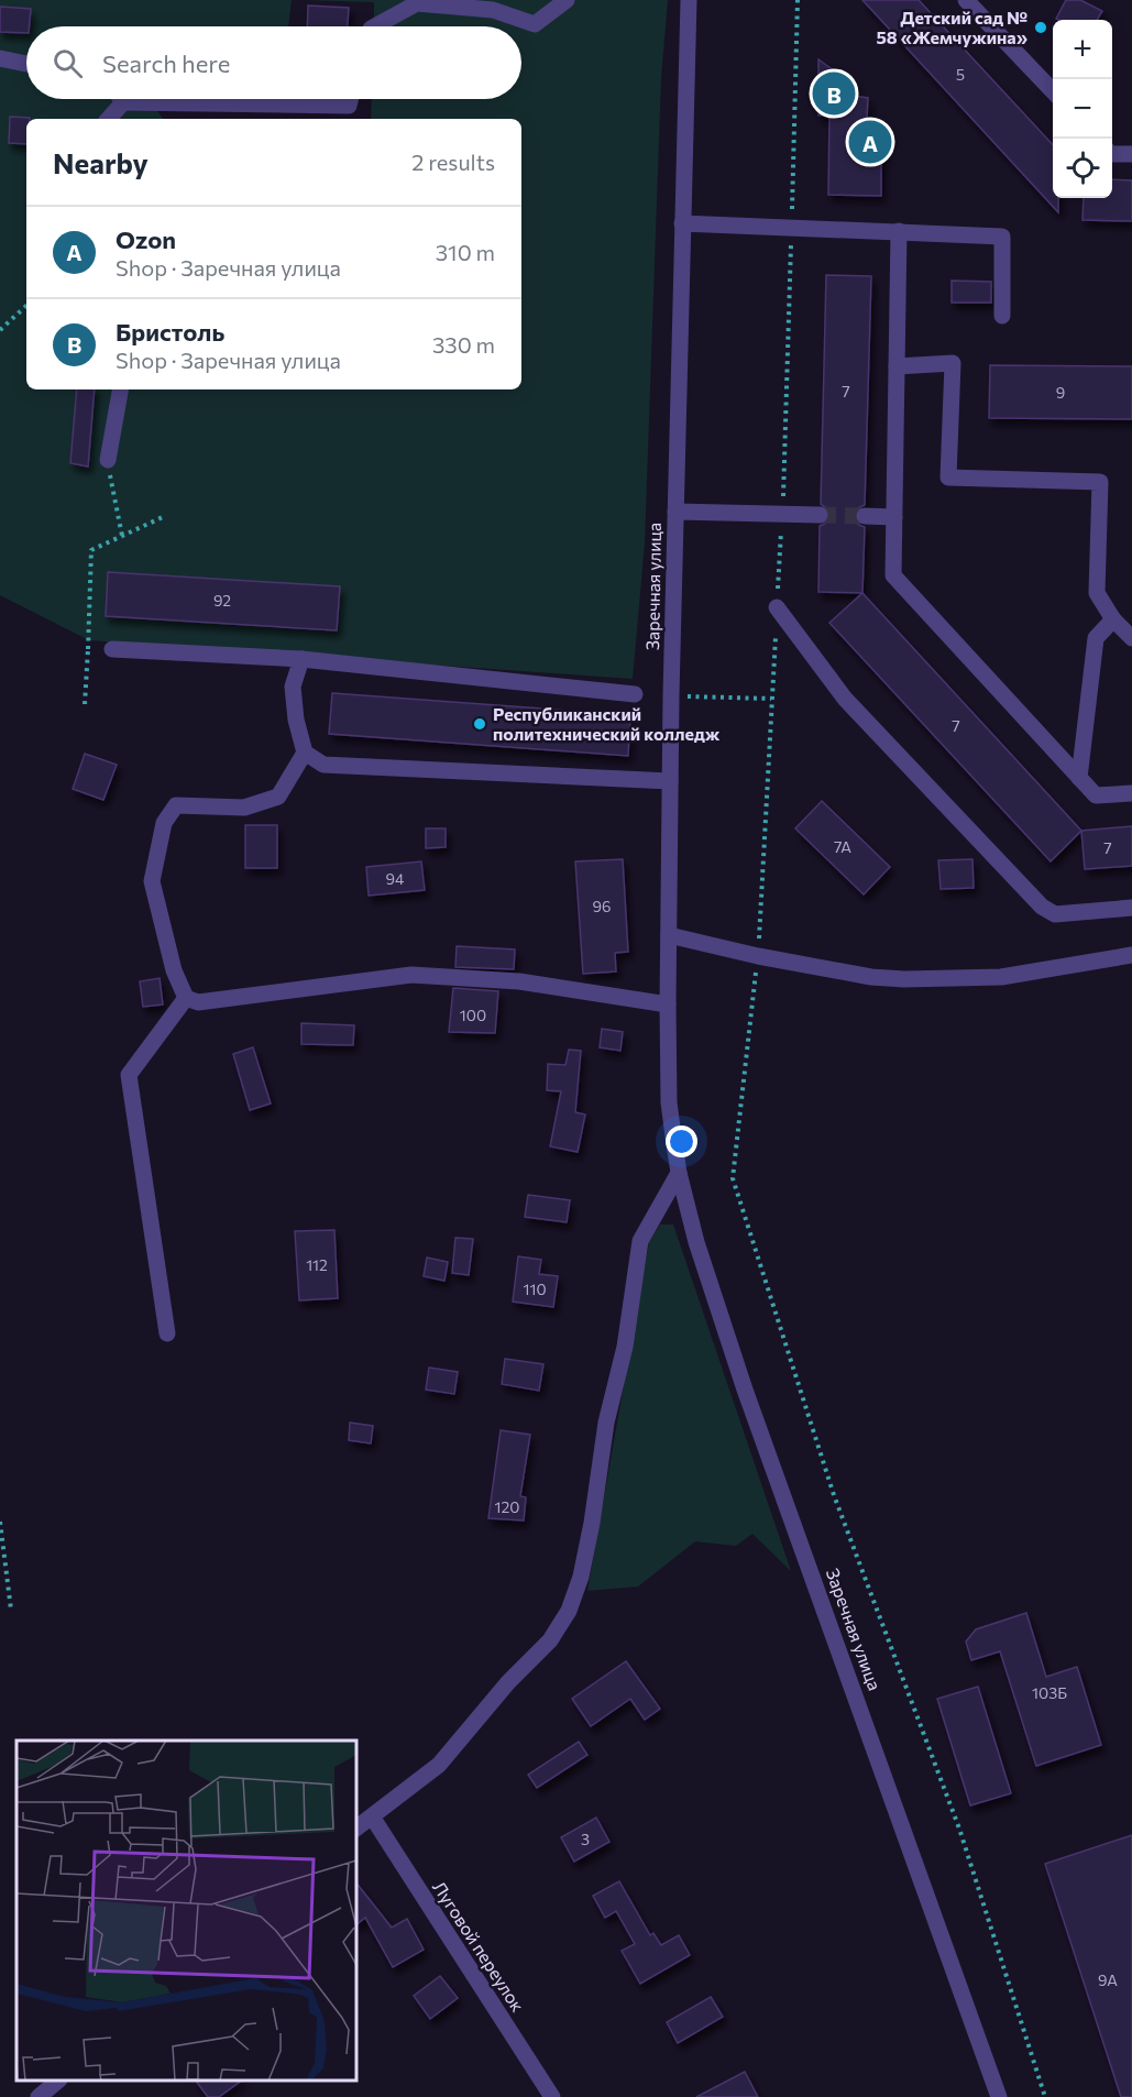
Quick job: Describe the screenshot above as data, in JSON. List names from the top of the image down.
{
  "streets": {
    "street": ["Заречная улица", "Луговой переулок"]
  },
  "places": ["Детский сад № 58 «Жемчужина»", "Республиканский политехнический колледж"],
  "house_numbers": [
    "5",
    "7",
    "9",
    "92",
    "7",
    "7А",
    "7",
    "94",
    "96",
    "100",
    "112",
    "110",
    "120",
    "103Б",
    "3",
    "9А"
  ],
  "page": {
    "map_buttons": ["+", "−"],
    "search": "Search here",
    "pins": ["B", "A"],
    "heading": ["Nearby", "2 results"],
    "list": [
      {
        "mark": "A",
        "name": "Ozon",
        "note": "Shop · Заречная улица",
        "value": "310 m"
      },
      {
        "mark": "B",
        "name": "Бристоль",
        "note": "Shop · Заречная улица",
        "value": "330 m"
      }
    ]
  }
}
